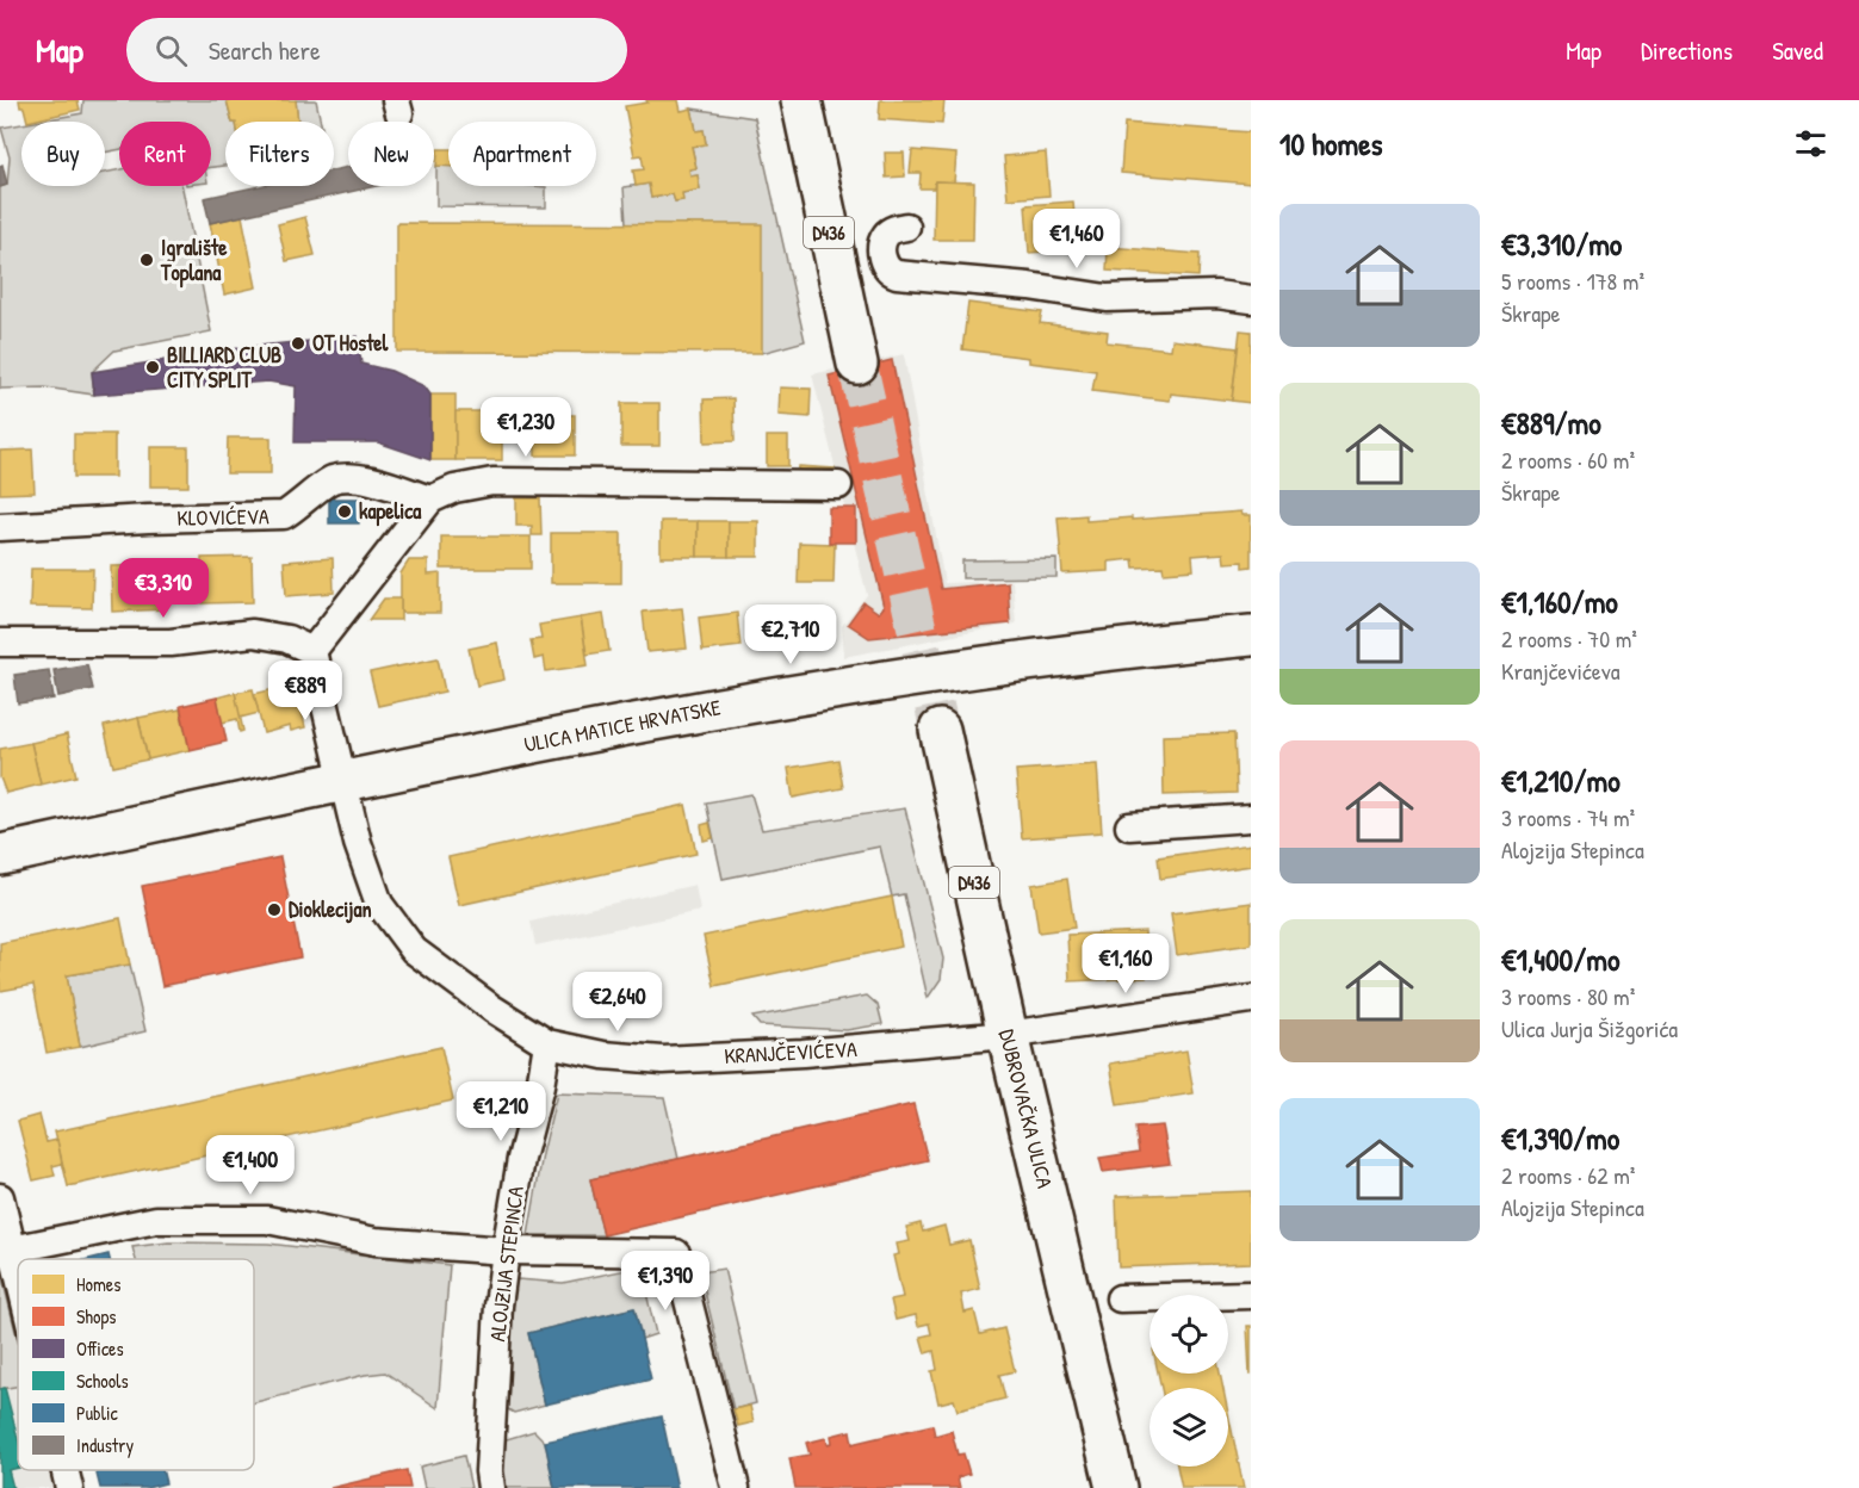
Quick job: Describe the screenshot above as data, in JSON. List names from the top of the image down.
{
  "streets": {
    "street": [
      "D436",
      "KLOVIĆEVA",
      "ULICA MATICE HRVATSKE",
      "KRANJČEVIĆEVA",
      "DUBROVAČKA ULICA",
      "ALOJZIJA STEPINCA"
    ]
  },
  "crossings": [
    ["ULICA MATICE HRVATSKE", "KRANJČEVIĆEVA"],
    ["KRANJČEVIĆEVA", "DUBROVAČKA ULICA"],
    ["KRANJČEVIĆEVA", "ALOJZIJA STEPINCA"]
  ],
  "places": [
    "Igralište Toplana",
    "OT Hostel",
    "BILLIARD CLUB CITY SPLIT",
    "kapelica",
    "Dioklecijan"
  ],
  "legend": [
    "Homes",
    "Shops",
    "Offices",
    "Schools",
    "Public",
    "Industry"
  ],
  "page": {
    "header": "Map",
    "search": "Search here",
    "nav": ["Map", "Directions", "Saved"],
    "heading": "10 homes",
    "chip": [
      "Buy",
      "Rent",
      "Filters",
      "New",
      "Apartment"
    ],
    "list": [
      {
        "name": "€3,310/mo",
        "note": "5 rooms · 178 m² · Škrape"
      },
      {
        "name": "€889/mo",
        "note": "2 rooms · 60 m² · Škrape"
      },
      {
        "name": "€1,160/mo",
        "note": "2 rooms · 70 m² · Kranjčevićeva"
      },
      {
        "name": "€1,210/mo",
        "note": "3 rooms · 74 m² · Alojzija Stepinca"
      },
      {
        "name": "€1,400/mo",
        "note": "3 rooms · 80 m² · Ulica Jurja Šižgorića"
      },
      {
        "name": "€1,390/mo",
        "note": "2 rooms · 62 m² · Alojzija Stepinca"
      }
    ],
    "price": [
      "€1,460",
      "€1,230",
      "€3,310",
      "€2,710",
      "€889",
      "€1,160",
      "€2,640",
      "€1,210",
      "€1,400",
      "€1,390"
    ]
  }
}
